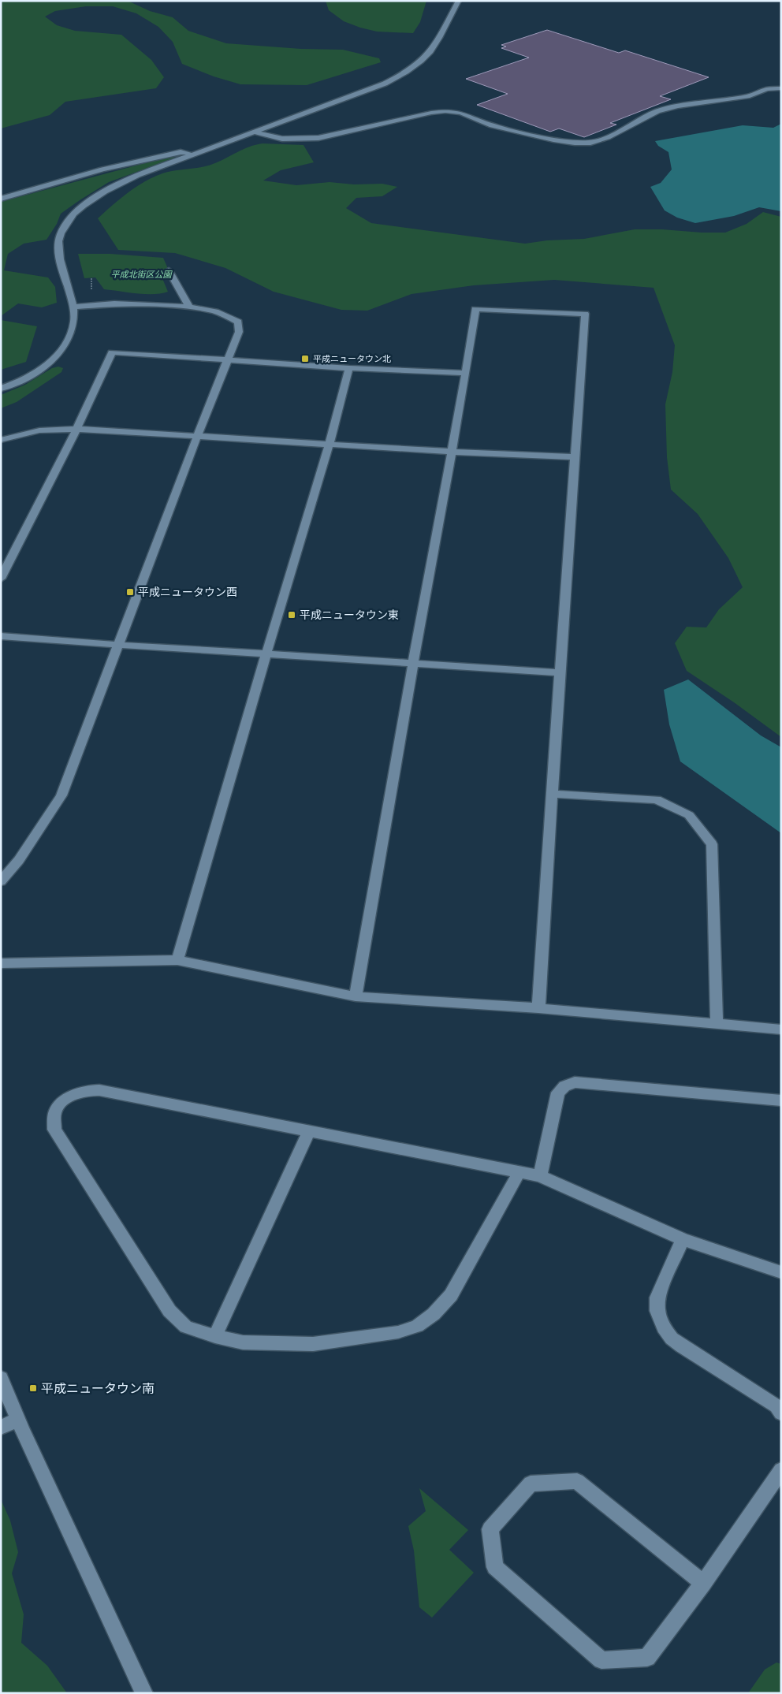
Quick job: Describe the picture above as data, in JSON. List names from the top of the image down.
{
  "parks": ["平成北街区公園"],
  "places": {
    "transit": [
      "平成ニュータウン北",
      "平成ニュータウン西",
      "平成ニュータウン東",
      "平成ニュータウン南"
    ]
  }
}
